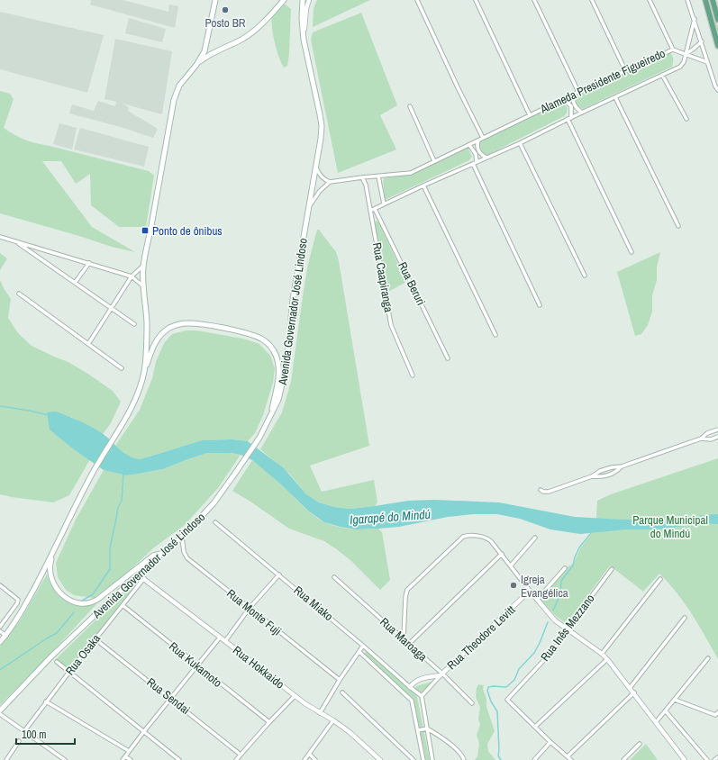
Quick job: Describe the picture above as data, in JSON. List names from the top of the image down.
{
  "streets": {
    "main road": ["Avenida Governador José Lindoso"],
    "street": [
      "Alameda Presidente Figueiredo",
      "Rua Caapiranga",
      "Rua Beruri",
      "Rua Miako",
      "Rua Monte Fuji",
      "Rua Inês Mezzano",
      "Rua Theodore Levitt",
      "Rua Maroaga",
      "Rua Osaka",
      "Rua Kukamoto",
      "Rua Hokkaido",
      "Rua Sendai"
    ]
  },
  "crossings": [
    ["Alameda Presidente Figueiredo", "Rua Caapiranga"],
    ["Alameda Presidente Figueiredo", "Rua Beruri"],
    ["Avenida Governador José Lindoso", "Rua Monte Fuji"],
    ["Avenida Governador José Lindoso", "Rua Hokkaido"],
    ["Rua Miako", "Rua Theodore Levitt"],
    ["Rua Theodore Levitt", "Rua Maroaga"],
    ["Rua Osaka", "Rua Kukamoto"],
    ["Rua Osaka", "Rua Hokkaido"],
    ["Rua Osaka", "Rua Sendai"]
  ],
  "water": ["Igarapé do Mindú"],
  "parks": ["Parque Municipal do Mindú"],
  "places": {
    "other": ["Posto BR", "Igreja Evangélica"],
    "transit": ["Ponto de ônibus"]
  },
  "scale_bar": "100 m"
}
